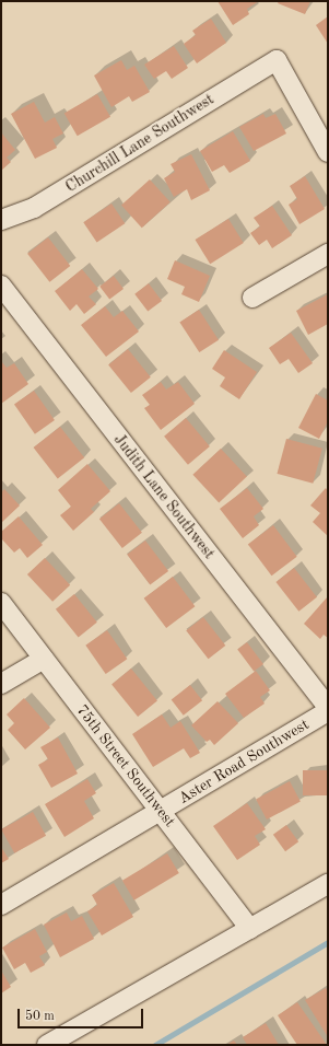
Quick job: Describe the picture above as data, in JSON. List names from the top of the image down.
{
  "streets": {
    "street": [
      "Churchill Lane Southwest",
      "Judith Lane Southwest",
      "Aster Road Southwest",
      "75th Street Southwest"
    ]
  },
  "crossings": [
    ["Judith Lane Southwest", "Aster Road Southwest"],
    ["Aster Road Southwest", "75th Street Southwest"]
  ],
  "scale_bar": "50 m"
}
